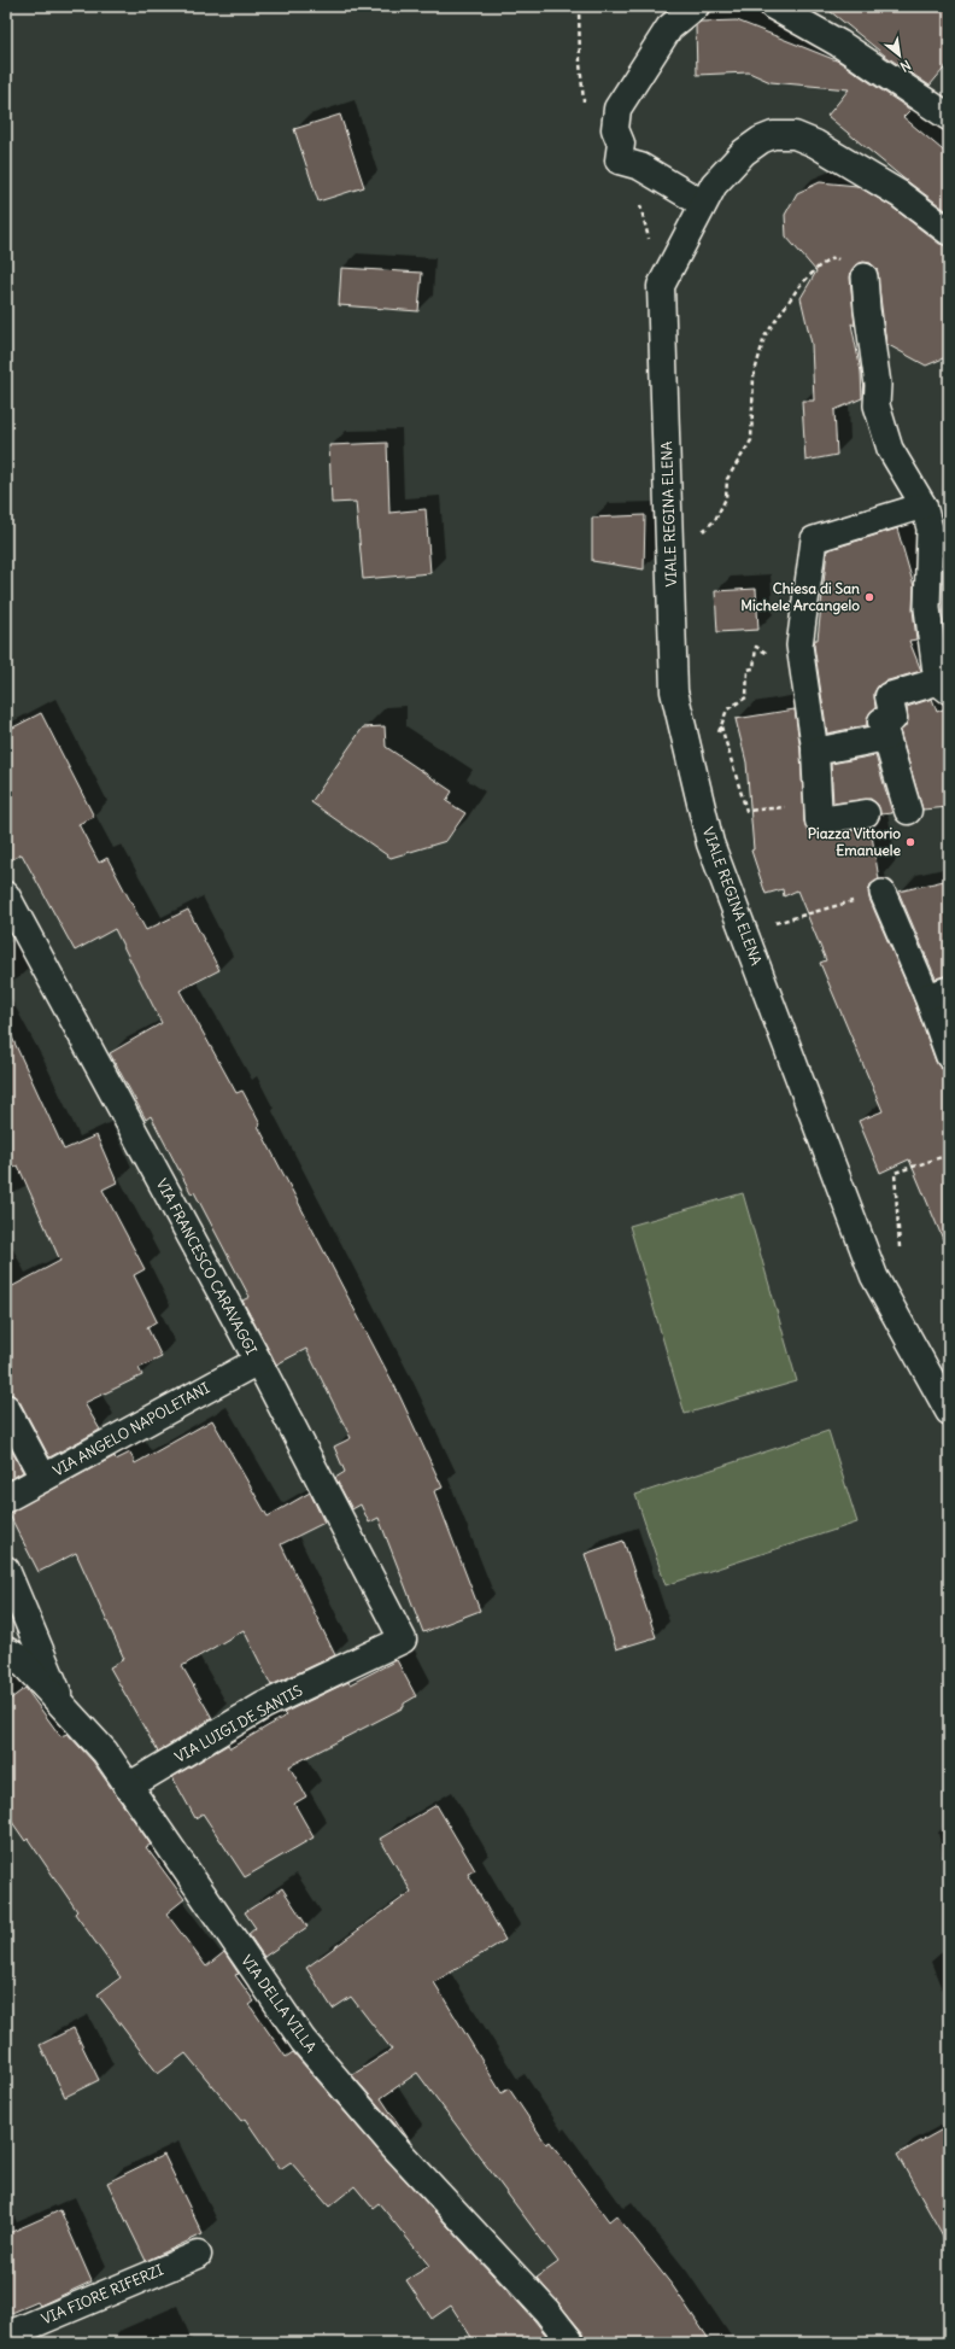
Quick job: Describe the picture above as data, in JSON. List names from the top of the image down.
{
  "streets": {
    "street": [
      "VIALE REGINA ELENA",
      "VIA FRANCESCO CARAVAGGI",
      "VIA ANGELO NAPOLETANI",
      "VIA LUIGI DE SANTIS",
      "VIA DELLA VILLA",
      "VIA FIORE RIFERZI"
    ]
  },
  "crossings": [
    ["VIA FRANCESCO CARAVAGGI", "VIA ANGELO NAPOLETANI"],
    ["VIA FRANCESCO CARAVAGGI", "VIA LUIGI DE SANTIS"],
    ["VIA LUIGI DE SANTIS", "VIA DELLA VILLA"]
  ],
  "places": ["Chiesa di San Michele Arcangelo", "Piazza Vittorio Emanuele"],
  "north": "bottom right"
}
